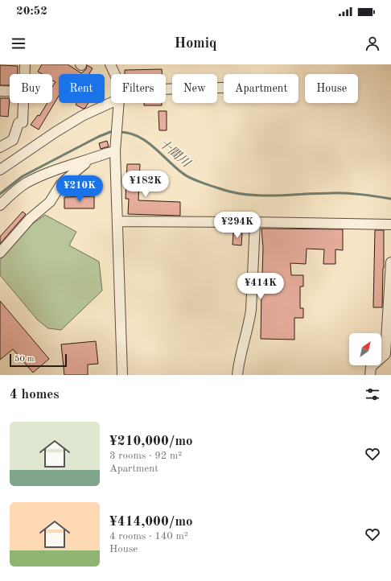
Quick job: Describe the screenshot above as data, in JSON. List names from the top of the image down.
{
  "water": ["十間川"],
  "scale_bar": "50 m",
  "north": "top right",
  "page": {
    "status": "20:52",
    "header": "Homiq",
    "chip": [
      "Buy",
      "Rent",
      "Filters",
      "New",
      "Apartment",
      "House"
    ],
    "price": [
      "¥182K",
      "¥210K",
      "¥294K",
      "¥414K"
    ],
    "scale": "50 m",
    "heading": "4 homes",
    "list": [
      {
        "name": "¥210,000/mo",
        "note": "3 rooms · 92 m² · Apartment"
      },
      {
        "name": "¥414,000/mo",
        "note": "4 rooms · 140 m² · House"
      }
    ]
  }
}
